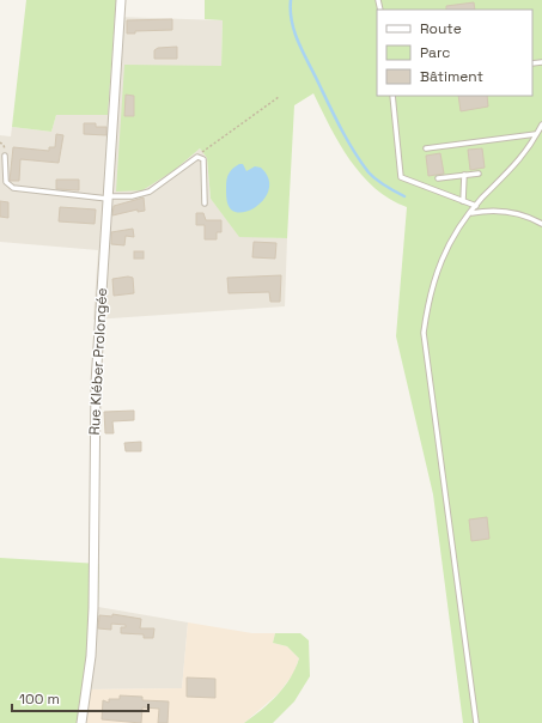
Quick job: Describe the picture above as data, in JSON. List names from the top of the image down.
{
  "streets": {
    "street": ["Rue Kléber Prolongée"]
  },
  "legend": ["Route", "Parc", "Bâtiment"],
  "scale_bar": "100 m"
}
